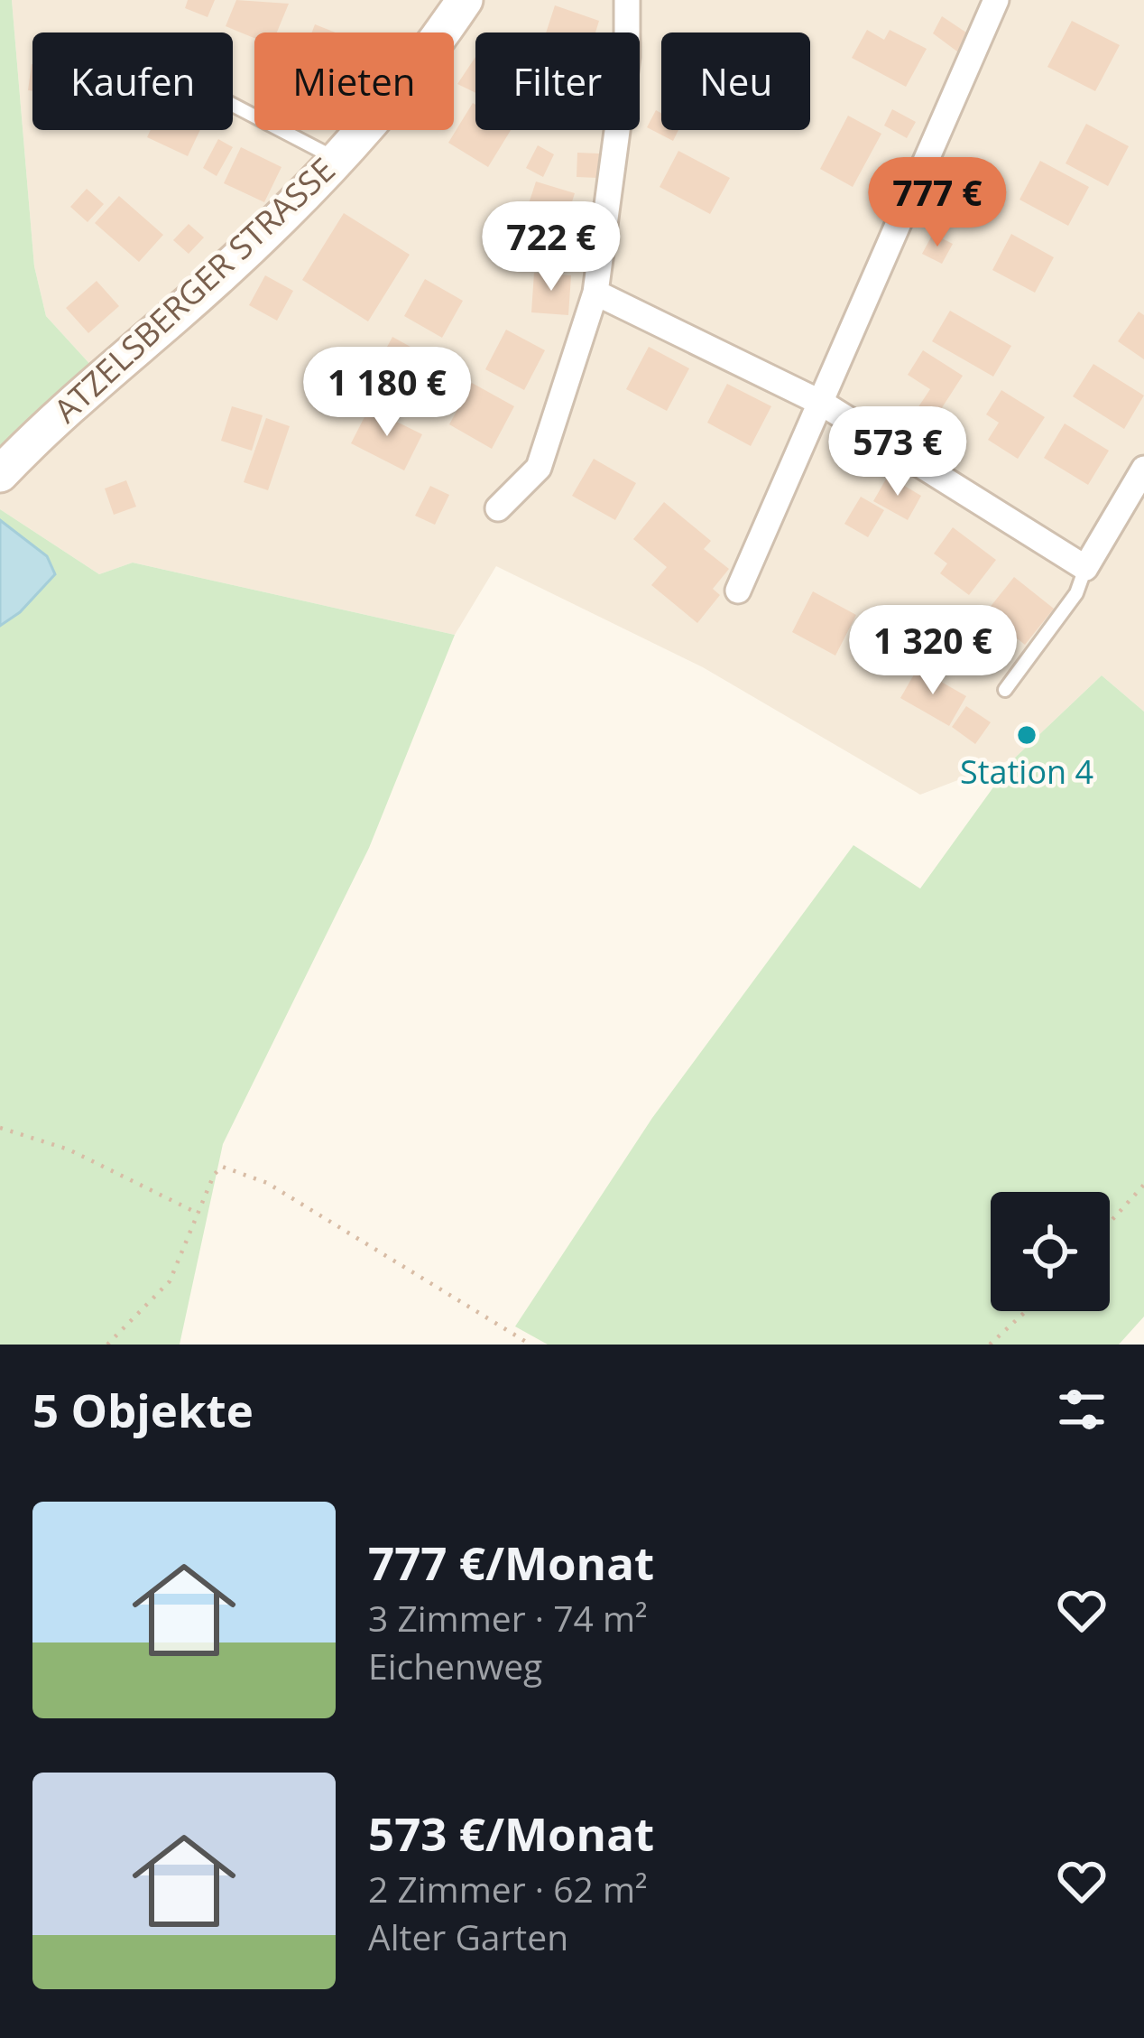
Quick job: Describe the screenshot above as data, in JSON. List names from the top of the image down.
{
  "streets": {
    "street": ["ATZELSBERGER STRASSE"]
  },
  "places": ["Station 4"],
  "page": {
    "chip": [
      "Kaufen",
      "Mieten",
      "Filter",
      "Neu"
    ],
    "price": [
      "777 €",
      "722 €",
      "1 180 €",
      "573 €",
      "1 320 €"
    ],
    "heading": "5 Objekte",
    "list": [
      {
        "name": "777 €/Monat",
        "note": "3 Zimmer · 74 m² · Eichenweg"
      },
      {
        "name": "573 €/Monat",
        "note": "2 Zimmer · 62 m² · Alter Garten"
      }
    ]
  }
}
